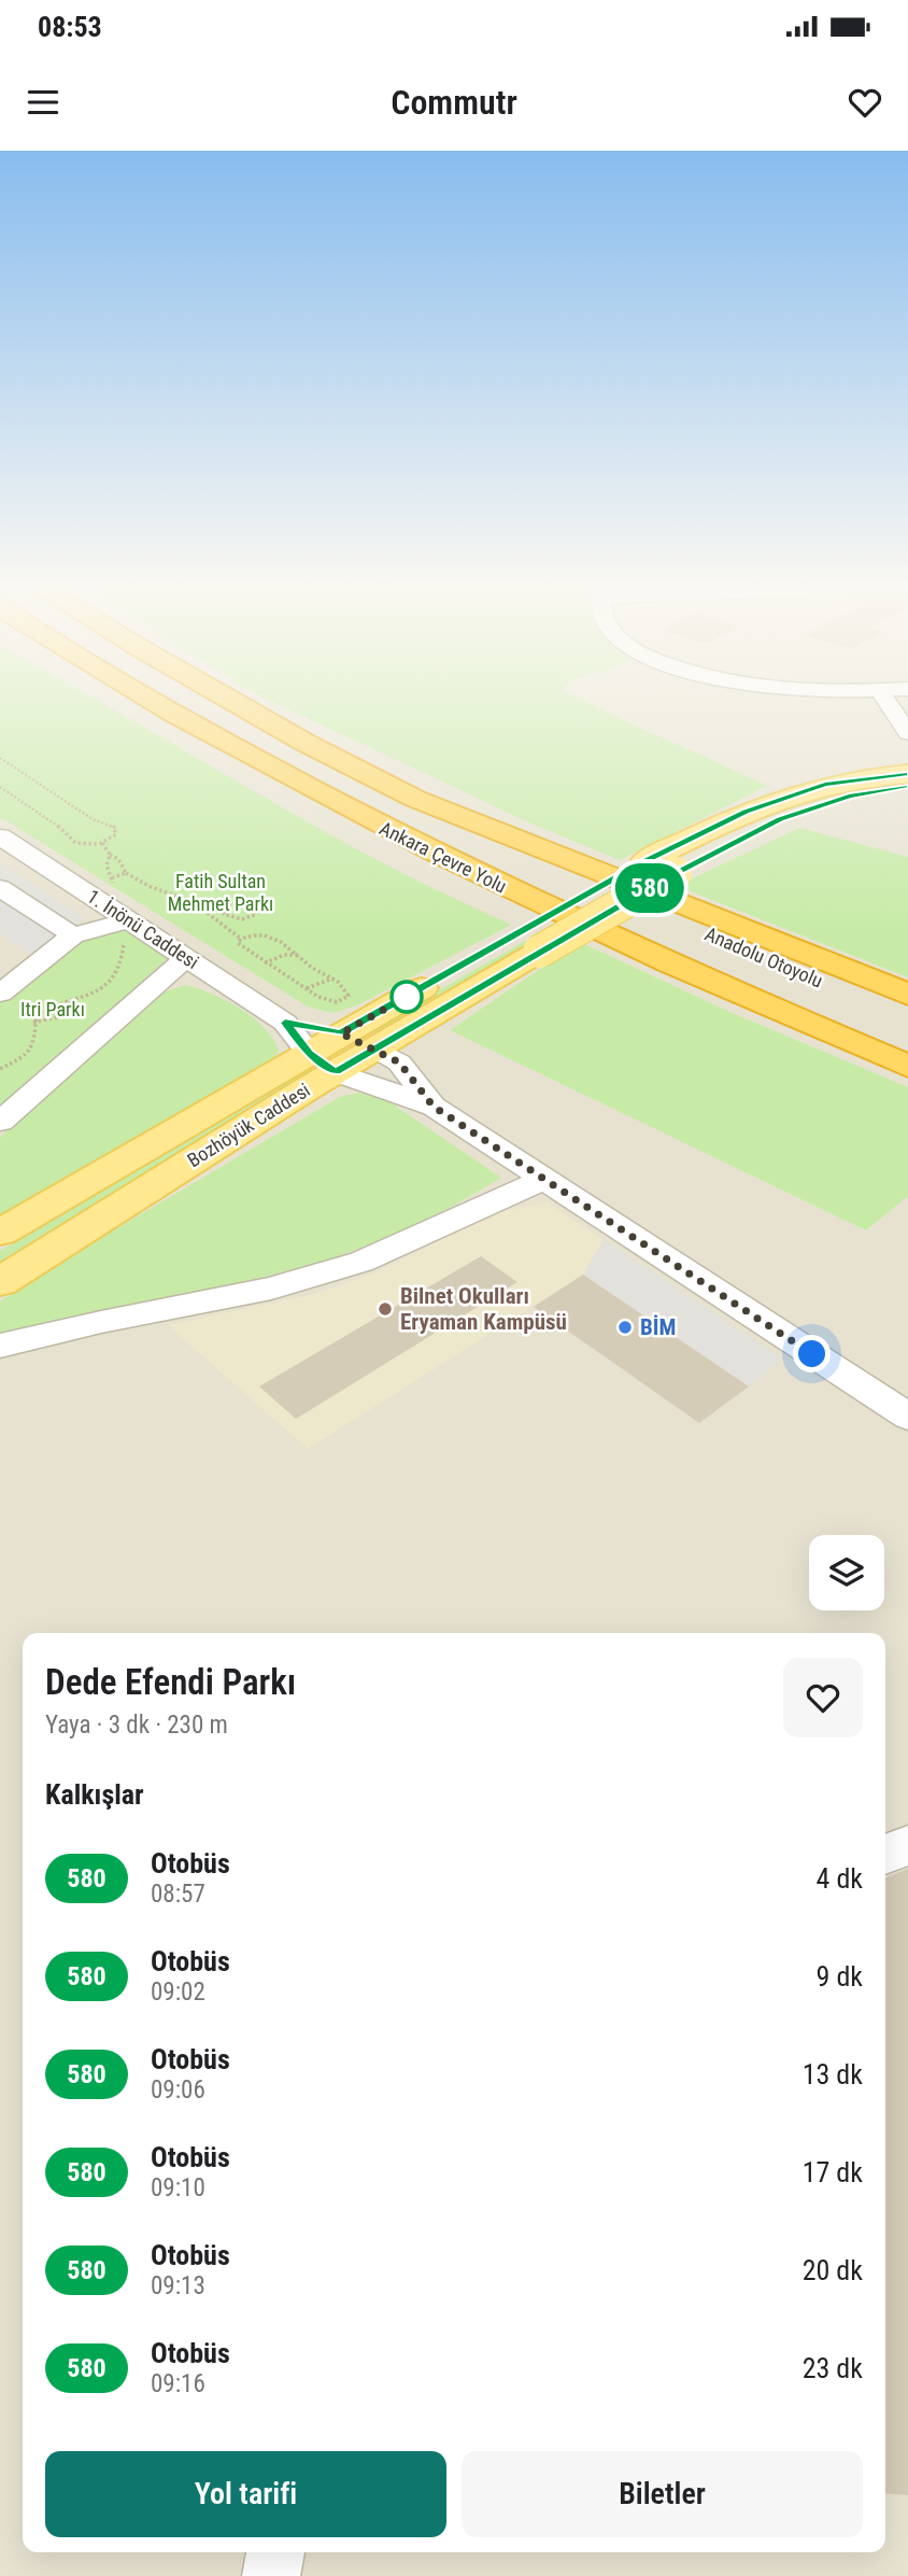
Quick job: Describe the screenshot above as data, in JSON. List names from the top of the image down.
{
  "streets": {
    "highway": ["Ankara Çevre Yolu", "Anadolu Otoyolu"],
    "main road": ["Bozhöyük Caddesi"],
    "street": ["1. İnönü Caddesi"]
  },
  "crossings": [
    ["Ankara Çevre Yolu", "Anadolu Otoyolu"],
    ["1. İnönü Caddesi", "Bozhöyük Caddesi"]
  ],
  "parks": ["Fatih Sultan Mehmet Parkı", "Itri Parkı"],
  "places": ["Bilnet Okulları Eryaman Kampüsü", "BİM"],
  "lines": ["bus line 580"],
  "page": {
    "status": "08:53",
    "header": "Commutr",
    "on_map": "580",
    "heading": [
      ["Dede Efendi Parkı", "Yaya · 3 dk · 230 m"],
      "Kalkışlar"
    ],
    "list": [
      {
        "mark": "580",
        "name": "Otobüs",
        "note": "08:57",
        "value": "4 dk"
      },
      {
        "mark": "580",
        "name": "Otobüs",
        "note": "09:02",
        "value": "9 dk"
      },
      {
        "mark": "580",
        "name": "Otobüs",
        "note": "09:06",
        "value": "13 dk"
      },
      {
        "mark": "580",
        "name": "Otobüs",
        "note": "09:10",
        "value": "17 dk"
      },
      {
        "mark": "580",
        "name": "Otobüs",
        "note": "09:13",
        "value": "20 dk"
      },
      {
        "mark": "580",
        "name": "Otobüs",
        "note": "09:16",
        "value": "23 dk"
      }
    ],
    "buttons": ["Yol tarifi", "Biletler"]
  }
}
